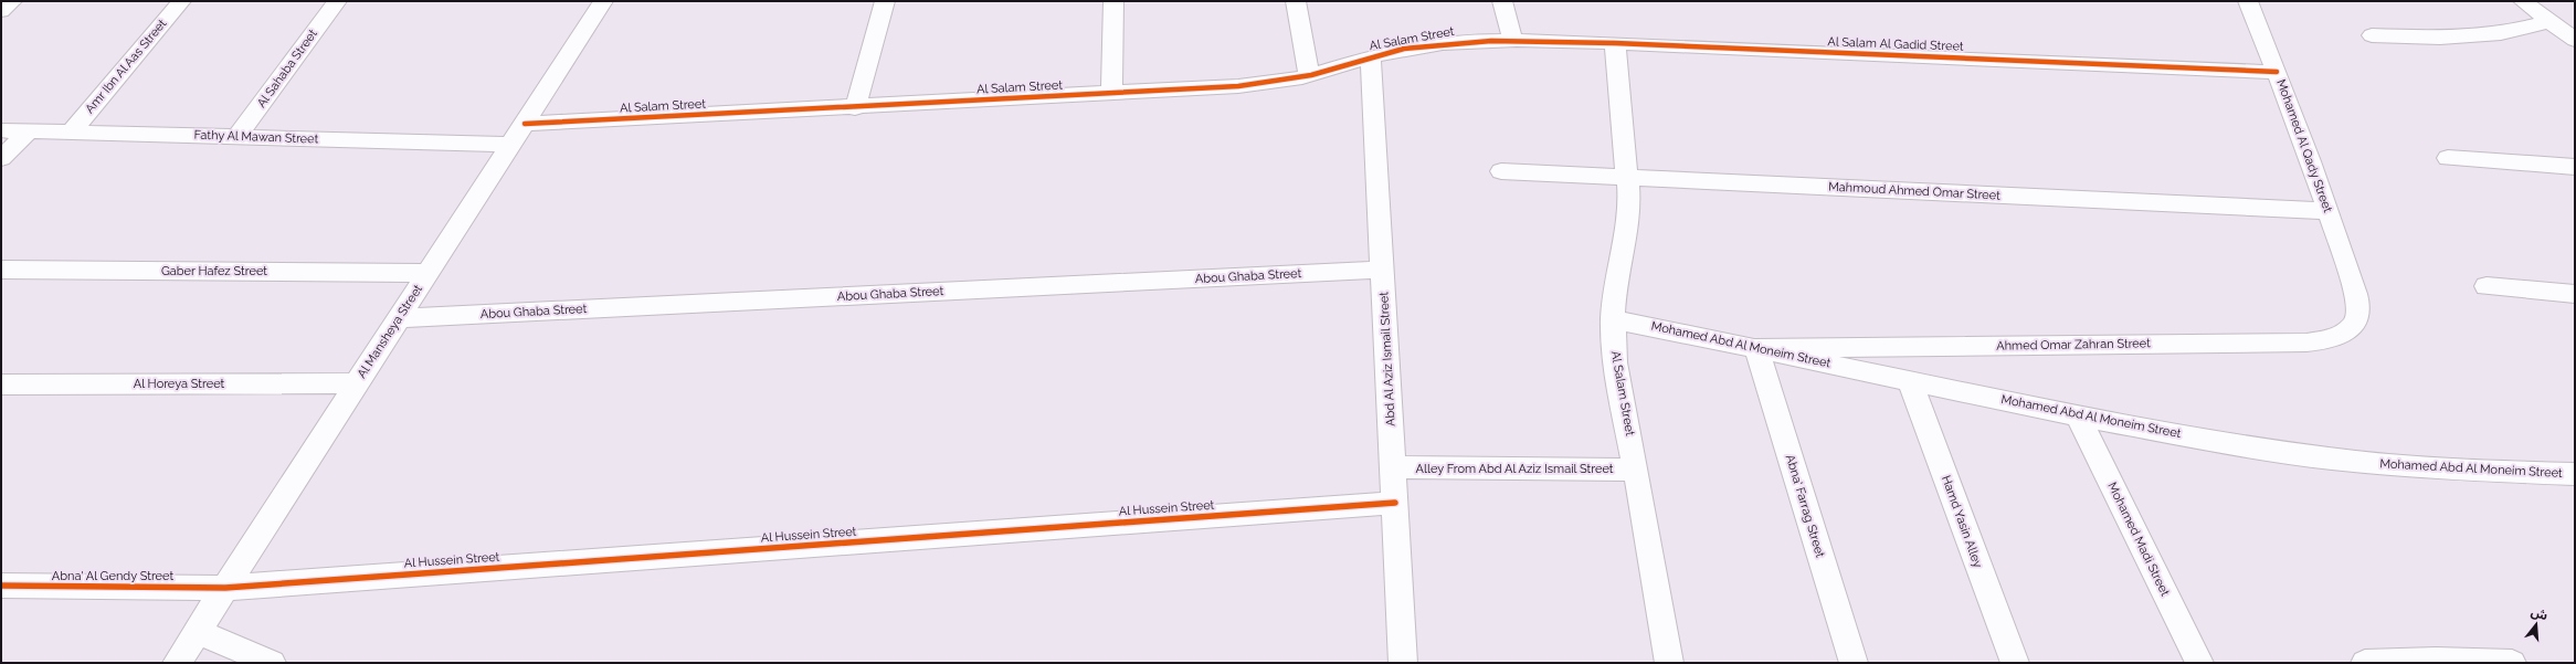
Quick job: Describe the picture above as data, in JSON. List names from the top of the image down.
{
  "streets": {
    "street": [
      "Al Salam Street",
      "Al Salam Al Gadid Street",
      "Amr Ibn Al Aas Street",
      "Al Sahaba Street",
      "Fathy Al Mawan Street",
      "Mohamed Al Qady Street",
      "Mahmoud Ahmed Omar Street",
      "Gaber Hafez Street",
      "Abou Ghaba Street",
      "Al Mansheya Street",
      "Mohamed Abd Al Moneim Street",
      "Ahmed Omar Zahran Street",
      "Abd Al Aziz Ismail Street",
      "Al Horeya Street",
      "Alley From Abd Al Aziz Ismail Street",
      "Abna' Farrag Street",
      "Al Hussein Street",
      "Hamd Yasin Alley",
      "Mohamed Madi Street",
      "Abna' Al Gendy Street"
    ]
  },
  "crossings": [
    ["Al Salam Street", "Al Salam Al Gadid Street"],
    ["Al Salam Street", "Mahmoud Ahmed Omar Street"],
    ["Al Salam Street", "Al Mansheya Street"],
    ["Al Salam Street", "Mohamed Abd Al Moneim Street"],
    ["Al Salam Street", "Abd Al Aziz Ismail Street"],
    ["Al Salam Street", "Alley From Abd Al Aziz Ismail Street"],
    ["Al Salam Al Gadid Street", "Mohamed Al Qady Street"],
    ["Amr Ibn Al Aas Street", "Fathy Al Mawan Street"],
    ["Al Sahaba Street", "Fathy Al Mawan Street"],
    ["Fathy Al Mawan Street", "Al Mansheya Street"],
    ["Mohamed Al Qady Street", "Mahmoud Ahmed Omar Street"],
    ["Mohamed Al Qady Street", "Ahmed Omar Zahran Street"],
    ["Gaber Hafez Street", "Al Mansheya Street"],
    ["Abou Ghaba Street", "Al Mansheya Street"],
    ["Abou Ghaba Street", "Abd Al Aziz Ismail Street"],
    ["Al Mansheya Street", "Al Horeya Street"],
    ["Al Mansheya Street", "Al Hussein Street"],
    ["Al Mansheya Street", "Abna' Al Gendy Street"],
    ["Mohamed Abd Al Moneim Street", "Ahmed Omar Zahran Street"],
    ["Mohamed Abd Al Moneim Street", "Abna' Farrag Street"],
    ["Mohamed Abd Al Moneim Street", "Hamd Yasin Alley"],
    ["Mohamed Abd Al Moneim Street", "Mohamed Madi Street"],
    ["Ahmed Omar Zahran Street", "Abna' Farrag Street"],
    ["Abd Al Aziz Ismail Street", "Alley From Abd Al Aziz Ismail Street"],
    ["Abd Al Aziz Ismail Street", "Al Hussein Street"],
    ["Al Hussein Street", "Abna' Al Gendy Street"]
  ],
  "north": "top"
}
